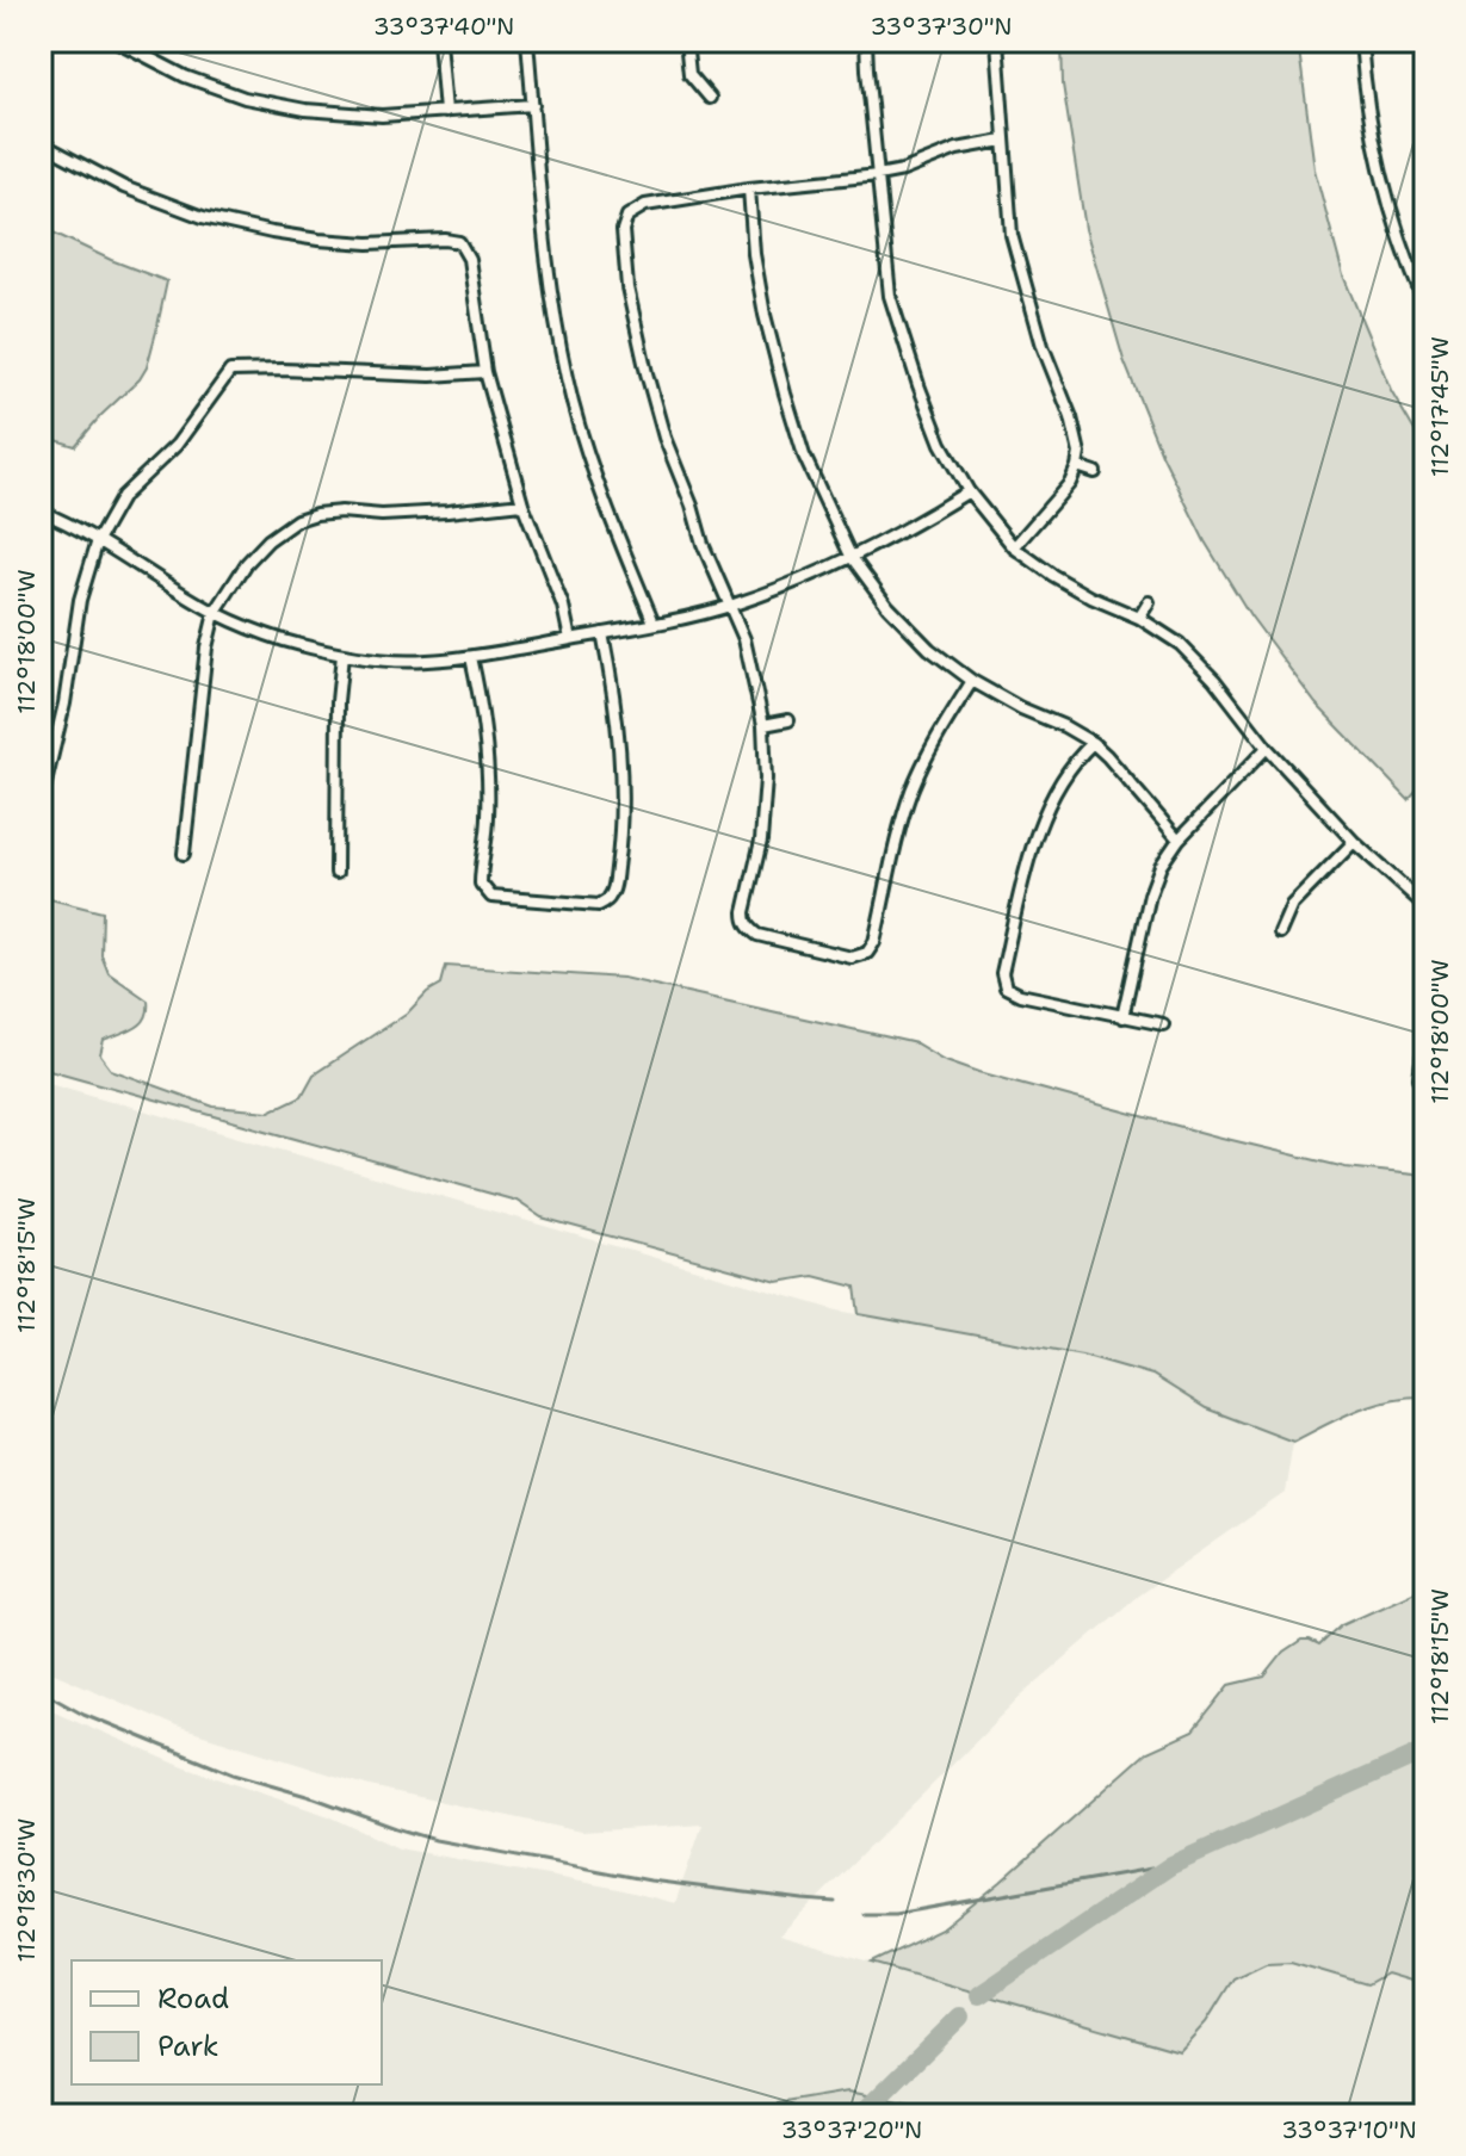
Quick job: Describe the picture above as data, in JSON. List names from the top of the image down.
{
  "legend": ["Road", "Park"],
  "coordinates": [
    "33°37'40\"N",
    "33°37'30\"N",
    "112°17'45\"W",
    "112°18'00\"W",
    "112°18'15\"W",
    "112°18'30\"W",
    "33°37'20\"N",
    "33°37'10\"N"
  ]
}
